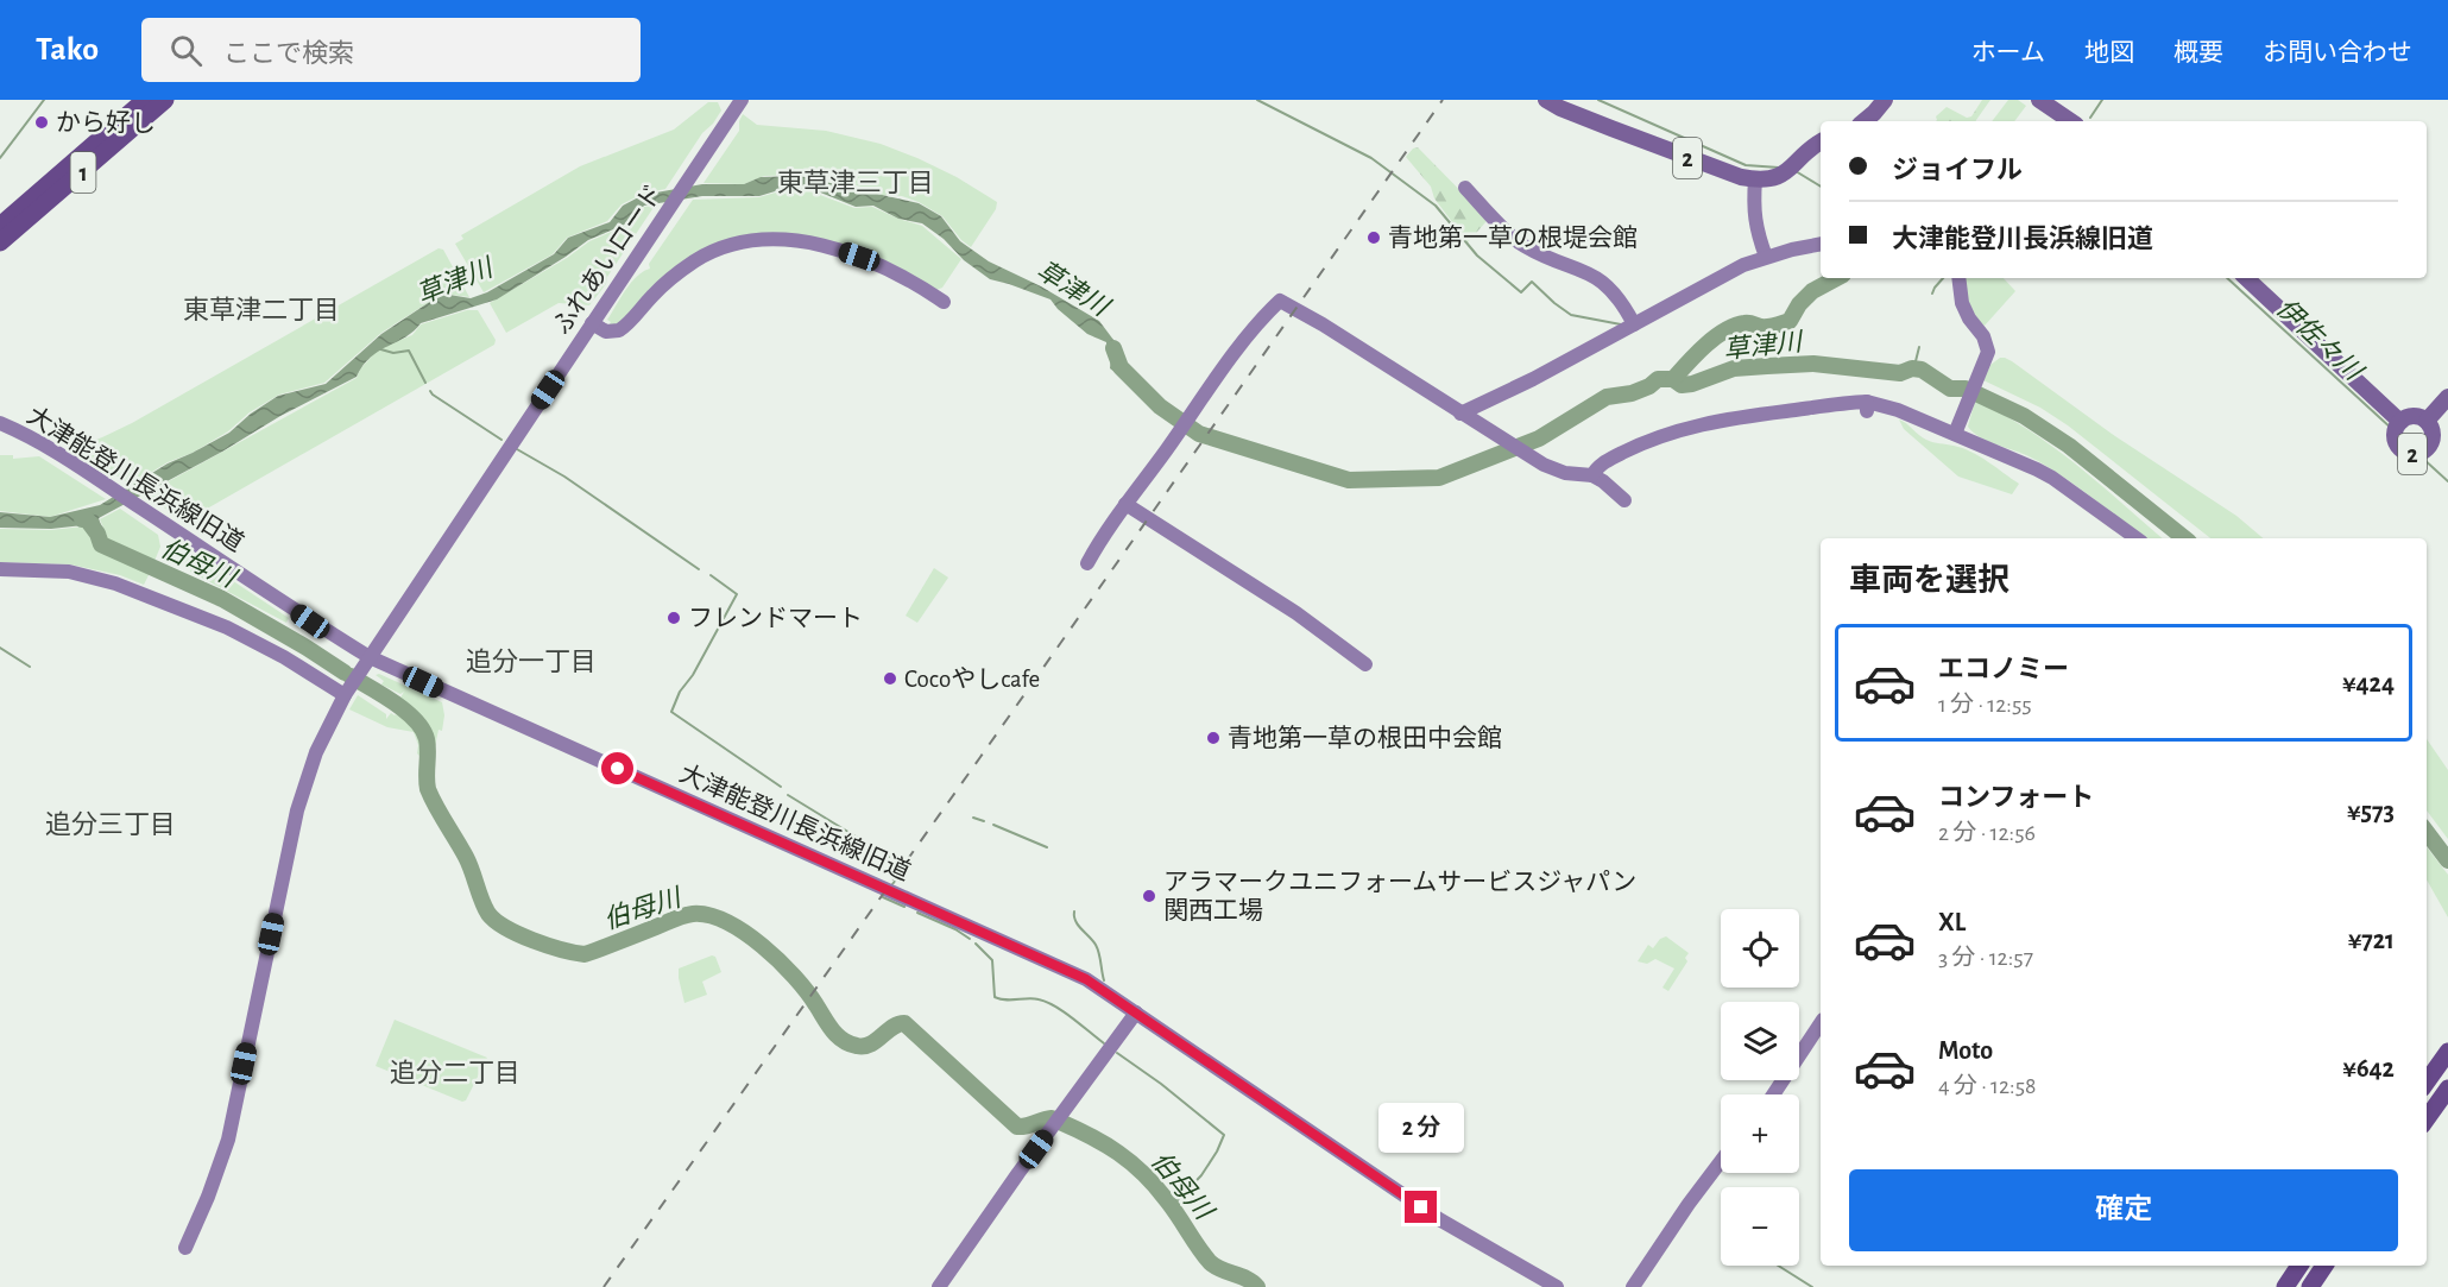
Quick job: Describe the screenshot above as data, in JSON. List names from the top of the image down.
{
  "streets": {
    "highway": ["1"],
    "main road": ["2"],
    "street": ["ふれあいロード", "大津能登川長浜線旧道"]
  },
  "crossings": [
    ["ふれあいロード", "大津能登川長浜線旧道"]
  ],
  "districts": [
    "東草津三丁目",
    "東草津二丁目",
    "追分一丁目",
    "追分三丁目",
    "追分二丁目"
  ],
  "water": ["草津川", "伊佐々川", "伯母川"],
  "places": [
    "から好し",
    "青地第一草の根堤会館",
    "フレンドマート",
    "Cocoやしcafe",
    "青地第一草の根田中会館",
    "アラマークユニフォームサービスジャパン 関西工場"
  ],
  "page": {
    "header": "Tako",
    "search": "ここで検索",
    "nav": [
      "ホーム",
      "地図",
      "概要",
      "お問い合わせ"
    ],
    "banner": ["ジョイフル", "大津能登川長浜線旧道"],
    "heading": "車両を選択",
    "list": [
      {
        "name": "エコノミー",
        "note": "1 分 · 12:55",
        "value": "¥424"
      },
      {
        "name": "コンフォート",
        "note": "2 分 · 12:56",
        "value": "¥573"
      },
      {
        "name": "XL",
        "note": "3 分 · 12:57",
        "value": "¥721"
      },
      {
        "name": "Moto",
        "note": "4 分 · 12:58",
        "value": "¥642"
      }
    ],
    "map_buttons": ["+", "−"],
    "bubble": "2 分",
    "buttons": "確定"
  }
}
